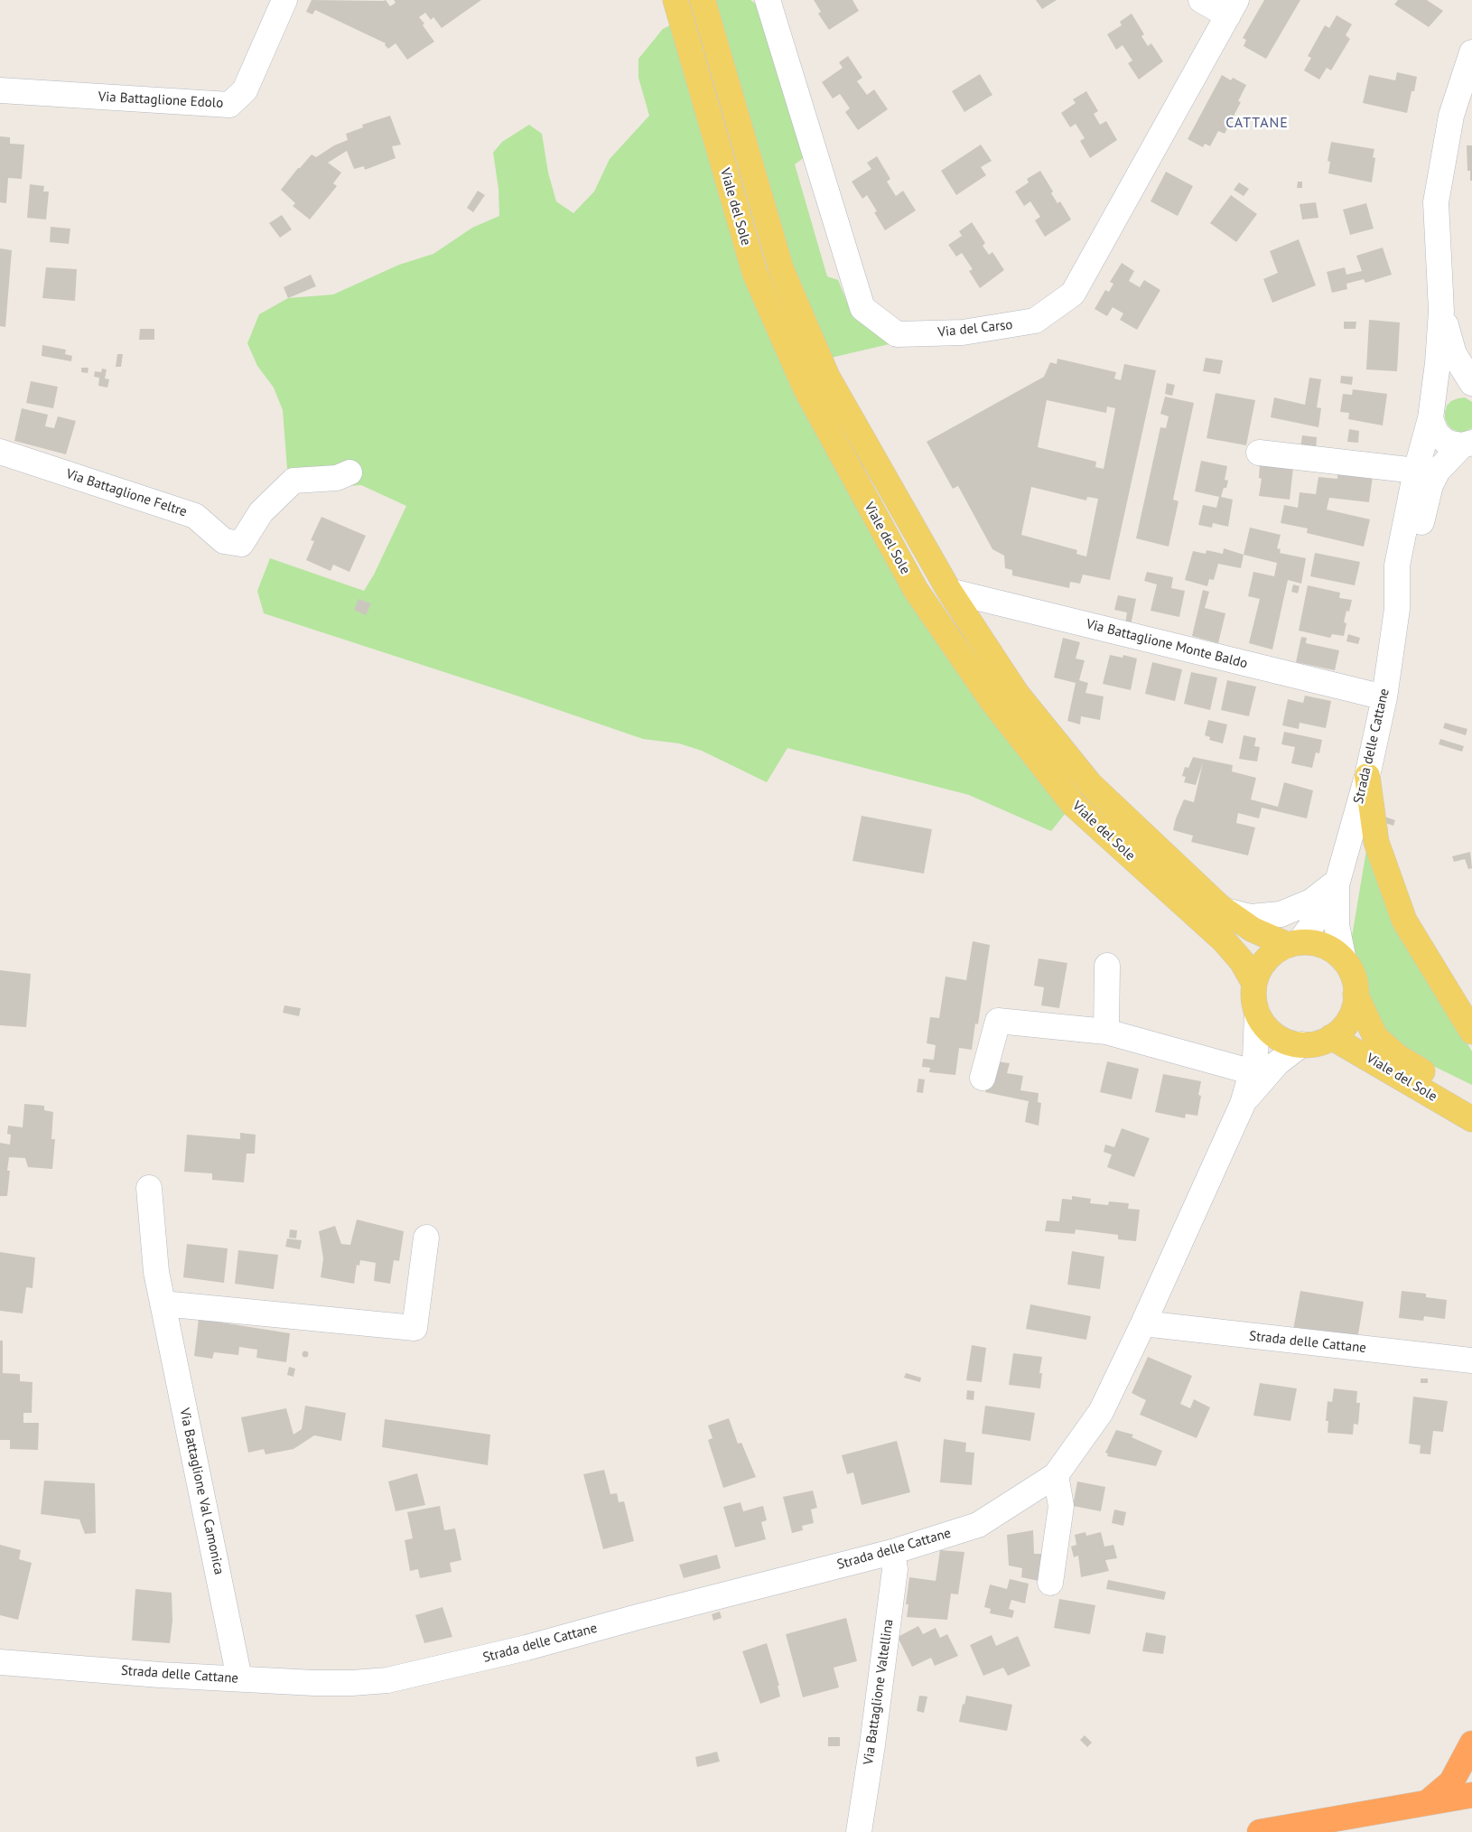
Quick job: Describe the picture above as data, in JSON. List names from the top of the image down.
{
  "streets": {
    "main road": ["Viale del Sole"],
    "street": [
      "Via Battaglione Edolo",
      "Via del Carso",
      "Via Battaglione Feltre",
      "Via Battaglione Monte Baldo",
      "Strada delle Cattane",
      "Via Battaglione Val Camonica",
      "Via Battaglione Valtellina"
    ]
  },
  "crossings": [
    ["Viale del Sole", "Via Battaglione Monte Baldo"],
    ["Viale del Sole", "Strada delle Cattane"],
    ["Via Battaglione Monte Baldo", "Strada delle Cattane"],
    ["Strada delle Cattane", "Via Battaglione Val Camonica"],
    ["Strada delle Cattane", "Via Battaglione Valtellina"]
  ],
  "districts": ["CATTANE"]
}
